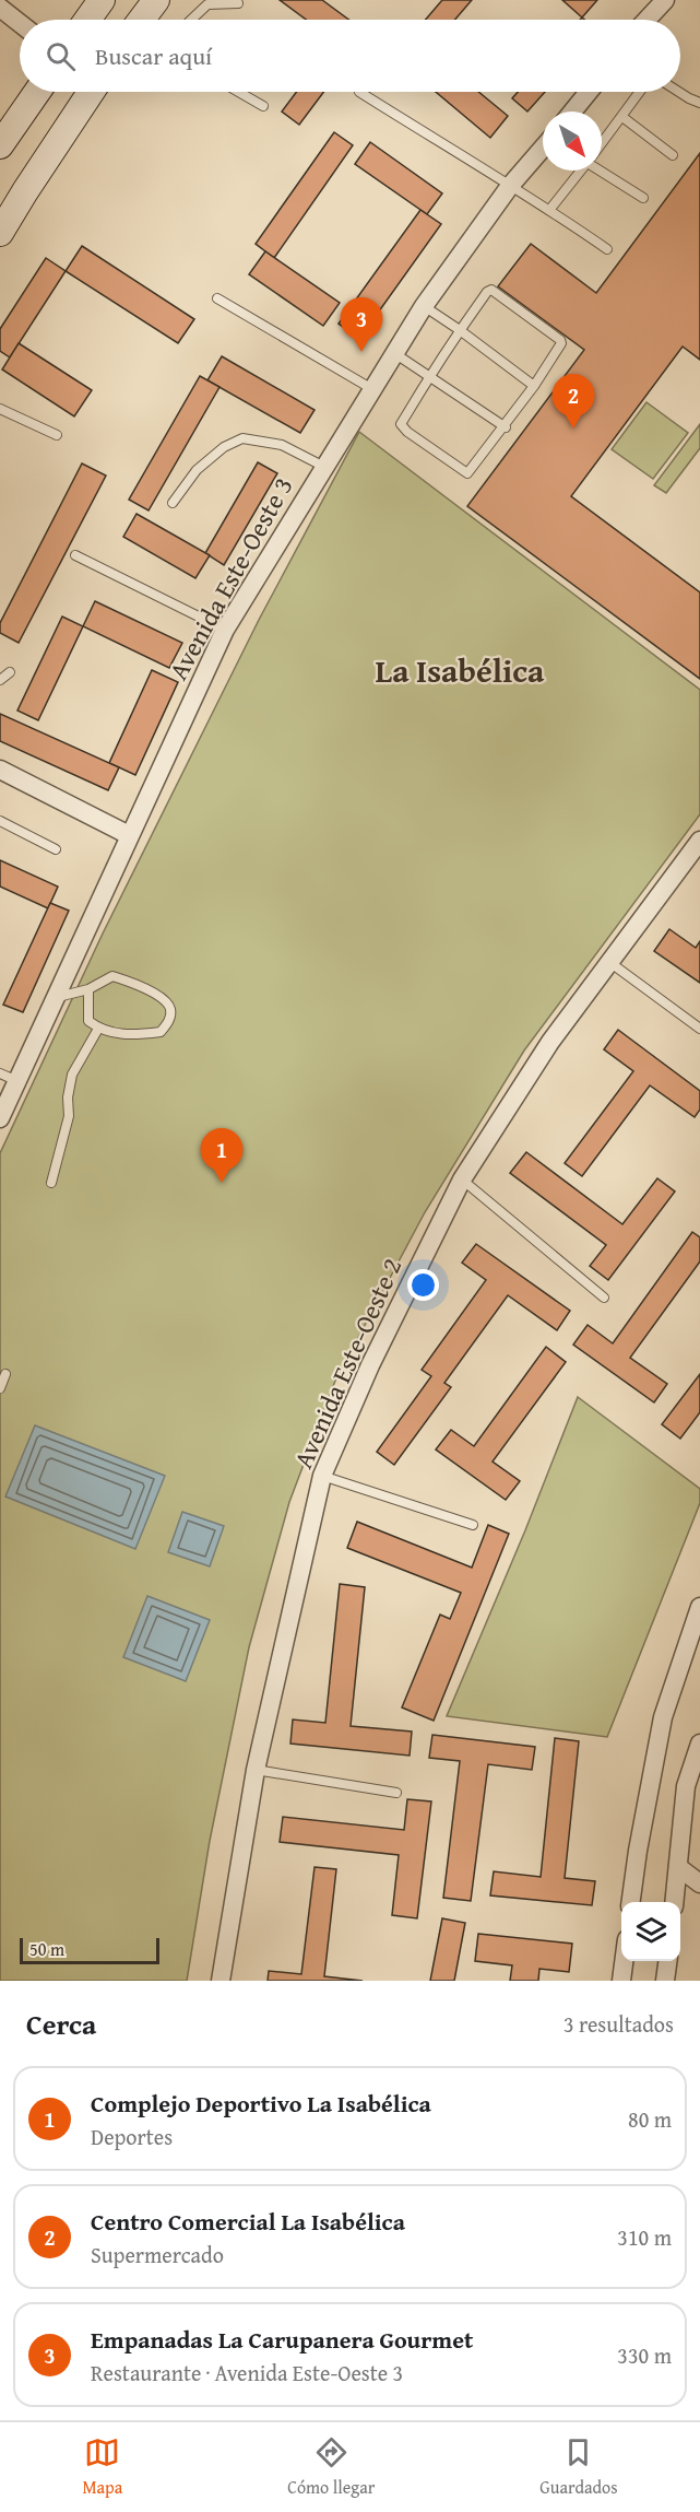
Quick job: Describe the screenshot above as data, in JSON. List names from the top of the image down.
{
  "streets": {
    "street": ["Avenida Este-Oeste 3", "Avenida Este-Oeste 2"]
  },
  "districts": ["La Isabélica"],
  "scale_bar": "50 m",
  "north": "bottom right",
  "page": {
    "search": "Buscar aquí",
    "pins": ["3", "2", "1"],
    "scale": "50 m",
    "heading": ["Cerca", "3 resultados"],
    "list": [
      {
        "mark": "1",
        "name": "Complejo Deportivo La Isabélica",
        "note": "Deportes",
        "value": "80 m"
      },
      {
        "mark": "2",
        "name": "Centro Comercial La Isabélica",
        "note": "Supermercado",
        "value": "310 m"
      },
      {
        "mark": "3",
        "name": "Empanadas La Carupanera Gourmet",
        "note": "Restaurante · Avenida Este-Oeste 3",
        "value": "330 m"
      }
    ],
    "nav": ["Mapa", "Cómo llegar", "Guardados"]
  }
}
